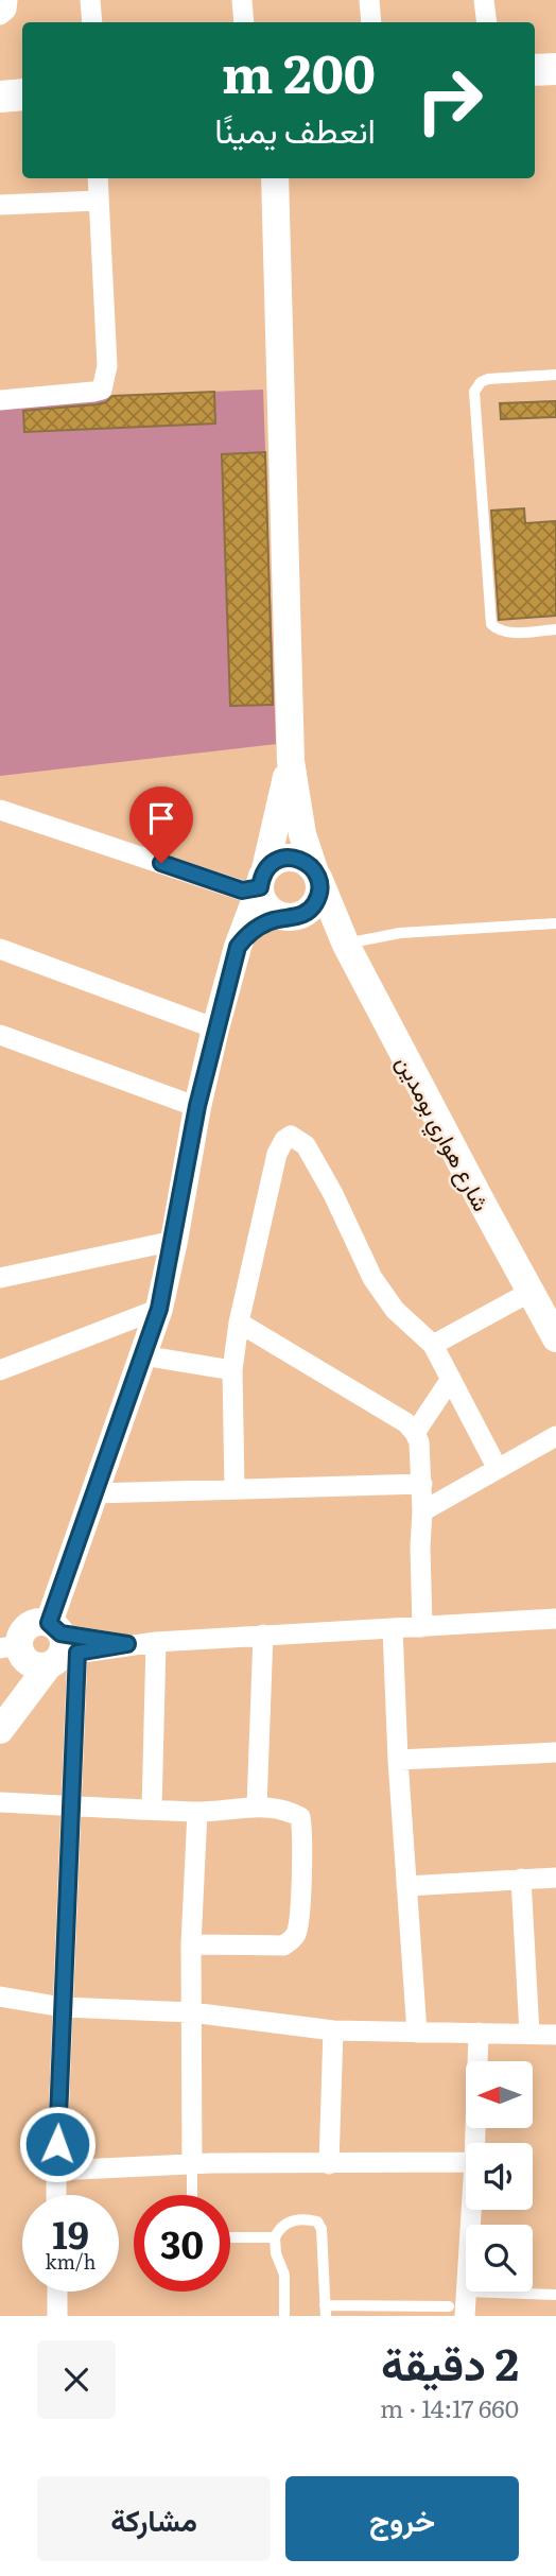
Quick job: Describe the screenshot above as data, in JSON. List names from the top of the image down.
{
  "streets": {
    "street": ["شارع هواري بومدين"]
  },
  "north": "left",
  "page": {
    "turn": ["200 m", "انعطف يمينًا"],
    "speed": "19 km/h",
    "limit": "30",
    "heading": ["2 دقيقة", "660 m · 14:17"],
    "buttons": ["خروج", "مشاركة"]
  }
}
